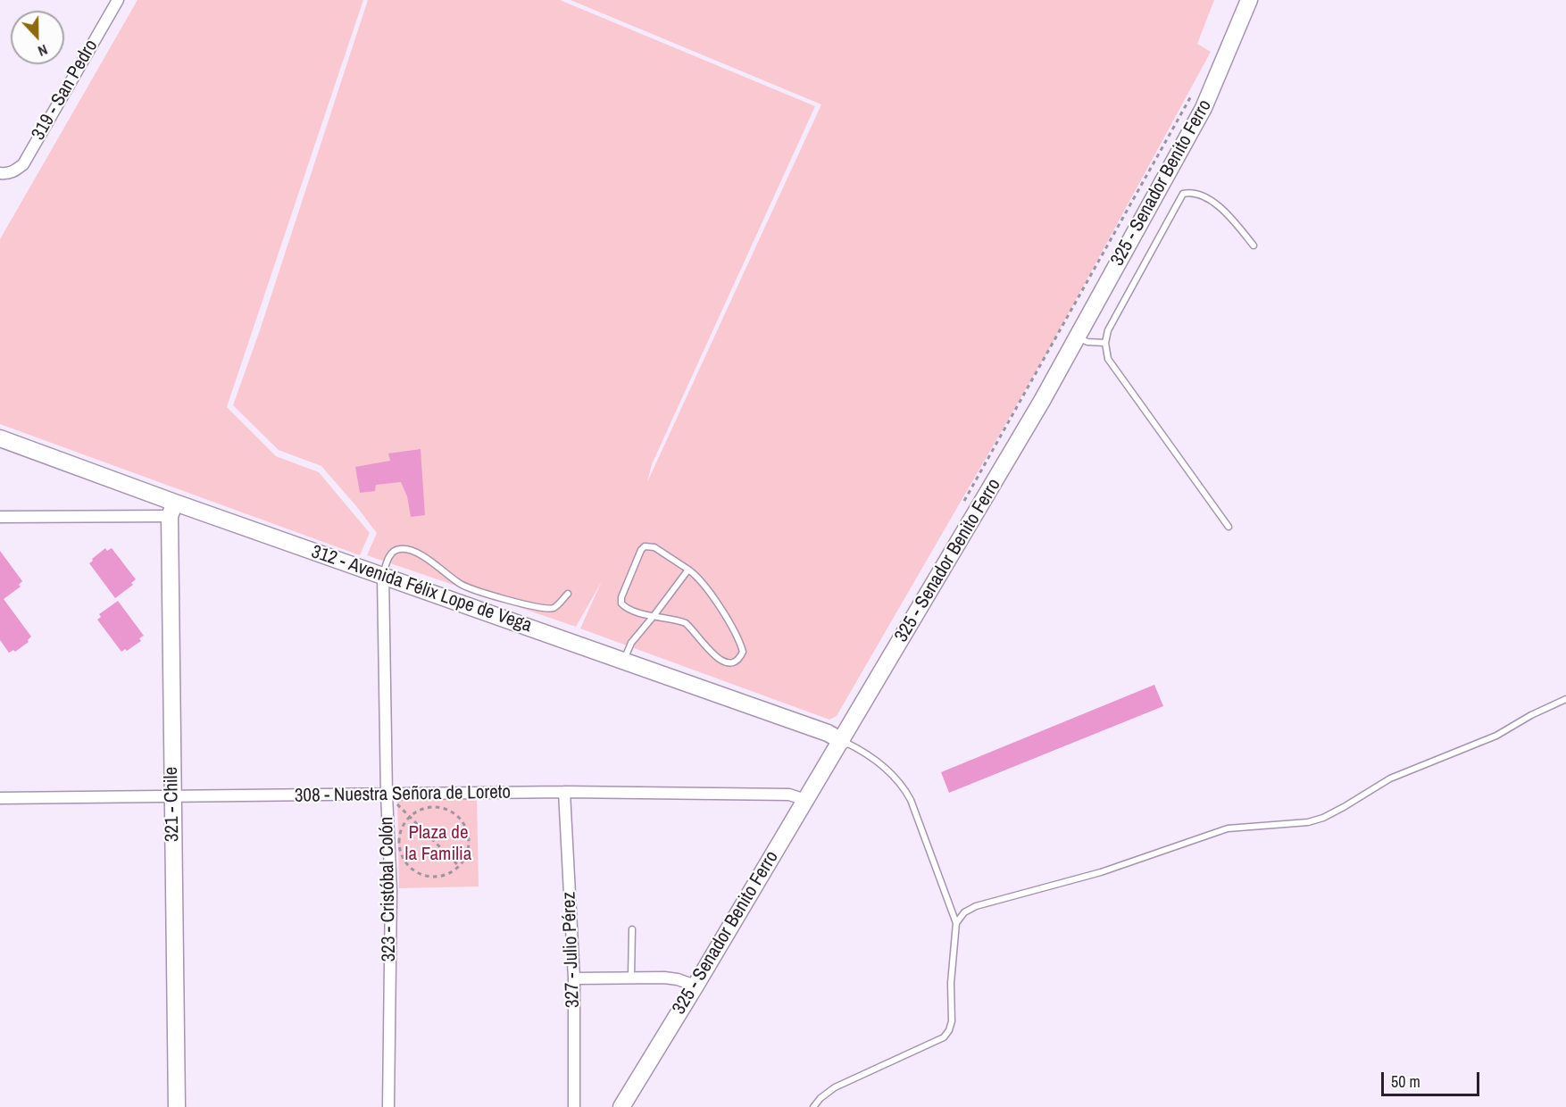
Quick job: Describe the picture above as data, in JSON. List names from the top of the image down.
{
  "streets": {
    "street": [
      "319 - San Pedro",
      "325 - Senador Benito Ferro",
      "312 - Avenida Félix Lope de Vega",
      "308 - Nuestra Señora de Loreto",
      "321 - Chile",
      "323 - Cristóbal Colón",
      "327 - Julio Pérez"
    ]
  },
  "crossings": [
    ["325 - Senador Benito Ferro", "312 - Avenida Félix Lope de Vega"],
    ["325 - Senador Benito Ferro", "308 - Nuestra Señora de Loreto"],
    ["312 - Avenida Félix Lope de Vega", "321 - Chile"],
    ["312 - Avenida Félix Lope de Vega", "323 - Cristóbal Colón"],
    ["308 - Nuestra Señora de Loreto", "321 - Chile"],
    ["308 - Nuestra Señora de Loreto", "323 - Cristóbal Colón"],
    ["308 - Nuestra Señora de Loreto", "327 - Julio Pérez"]
  ],
  "parks": ["Plaza de la Familia"],
  "scale_bar": "50 m",
  "north": "bottom"
}
